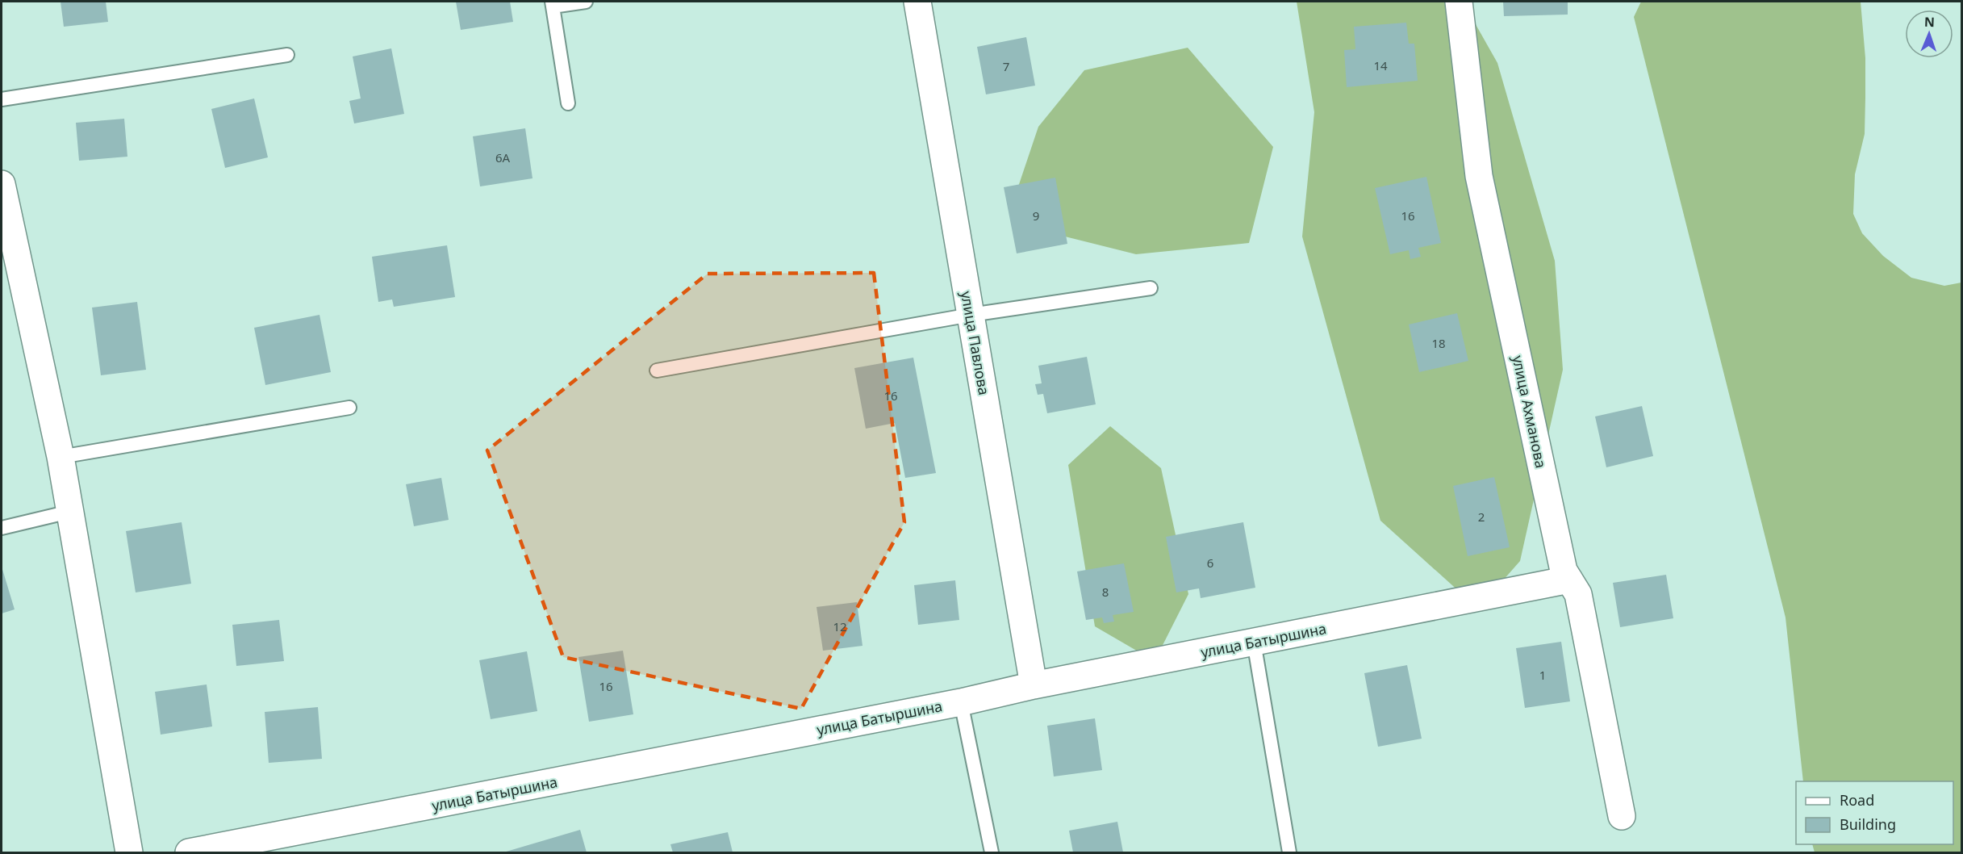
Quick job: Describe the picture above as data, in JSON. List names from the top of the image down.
{
  "streets": {
    "street": ["улица Павлова", "улица Ахманова", "улица Батыршина"]
  },
  "crossings": [
    ["улица Павлова", "улица Батыршина"],
    ["улица Ахманова", "улица Батыршина"]
  ],
  "house_numbers": [
    "14",
    "7",
    "6А",
    "9",
    "16",
    "18",
    "16",
    "2",
    "6",
    "8",
    "12",
    "1",
    "16"
  ],
  "legend": ["Road", "Building"],
  "north": "top"
}
